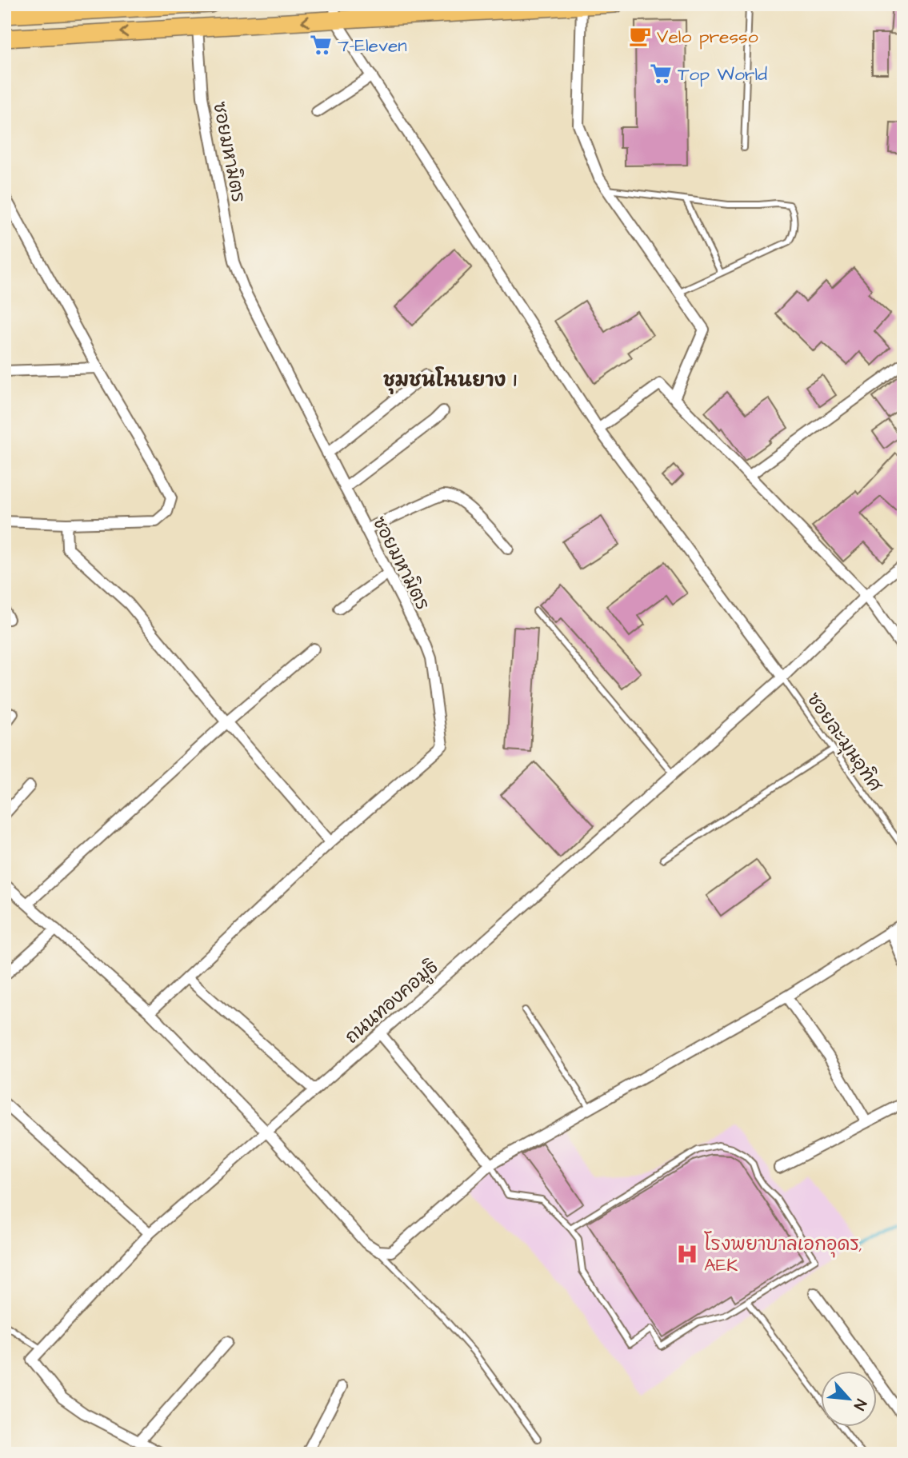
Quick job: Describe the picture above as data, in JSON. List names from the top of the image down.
{
  "streets": {
    "street": ["ซอยมหามิตร", "ถนนทองคอมูธิ"],
    "lane": ["ซอยละมุนอุทิศ"]
  },
  "crossings": [
    ["ซอยละมุนอุทิศ", "ถนนทองคอมูธิ"]
  ],
  "districts": ["ชุมชนโนนยาง 1"],
  "places": {
    "cafe": ["Velo presso"],
    "supermarket": ["7-Eleven", "Top World"],
    "hospital": ["โรงพยาบาลเอกอุดร, AEK"]
  },
  "north": "bottom right"
}
